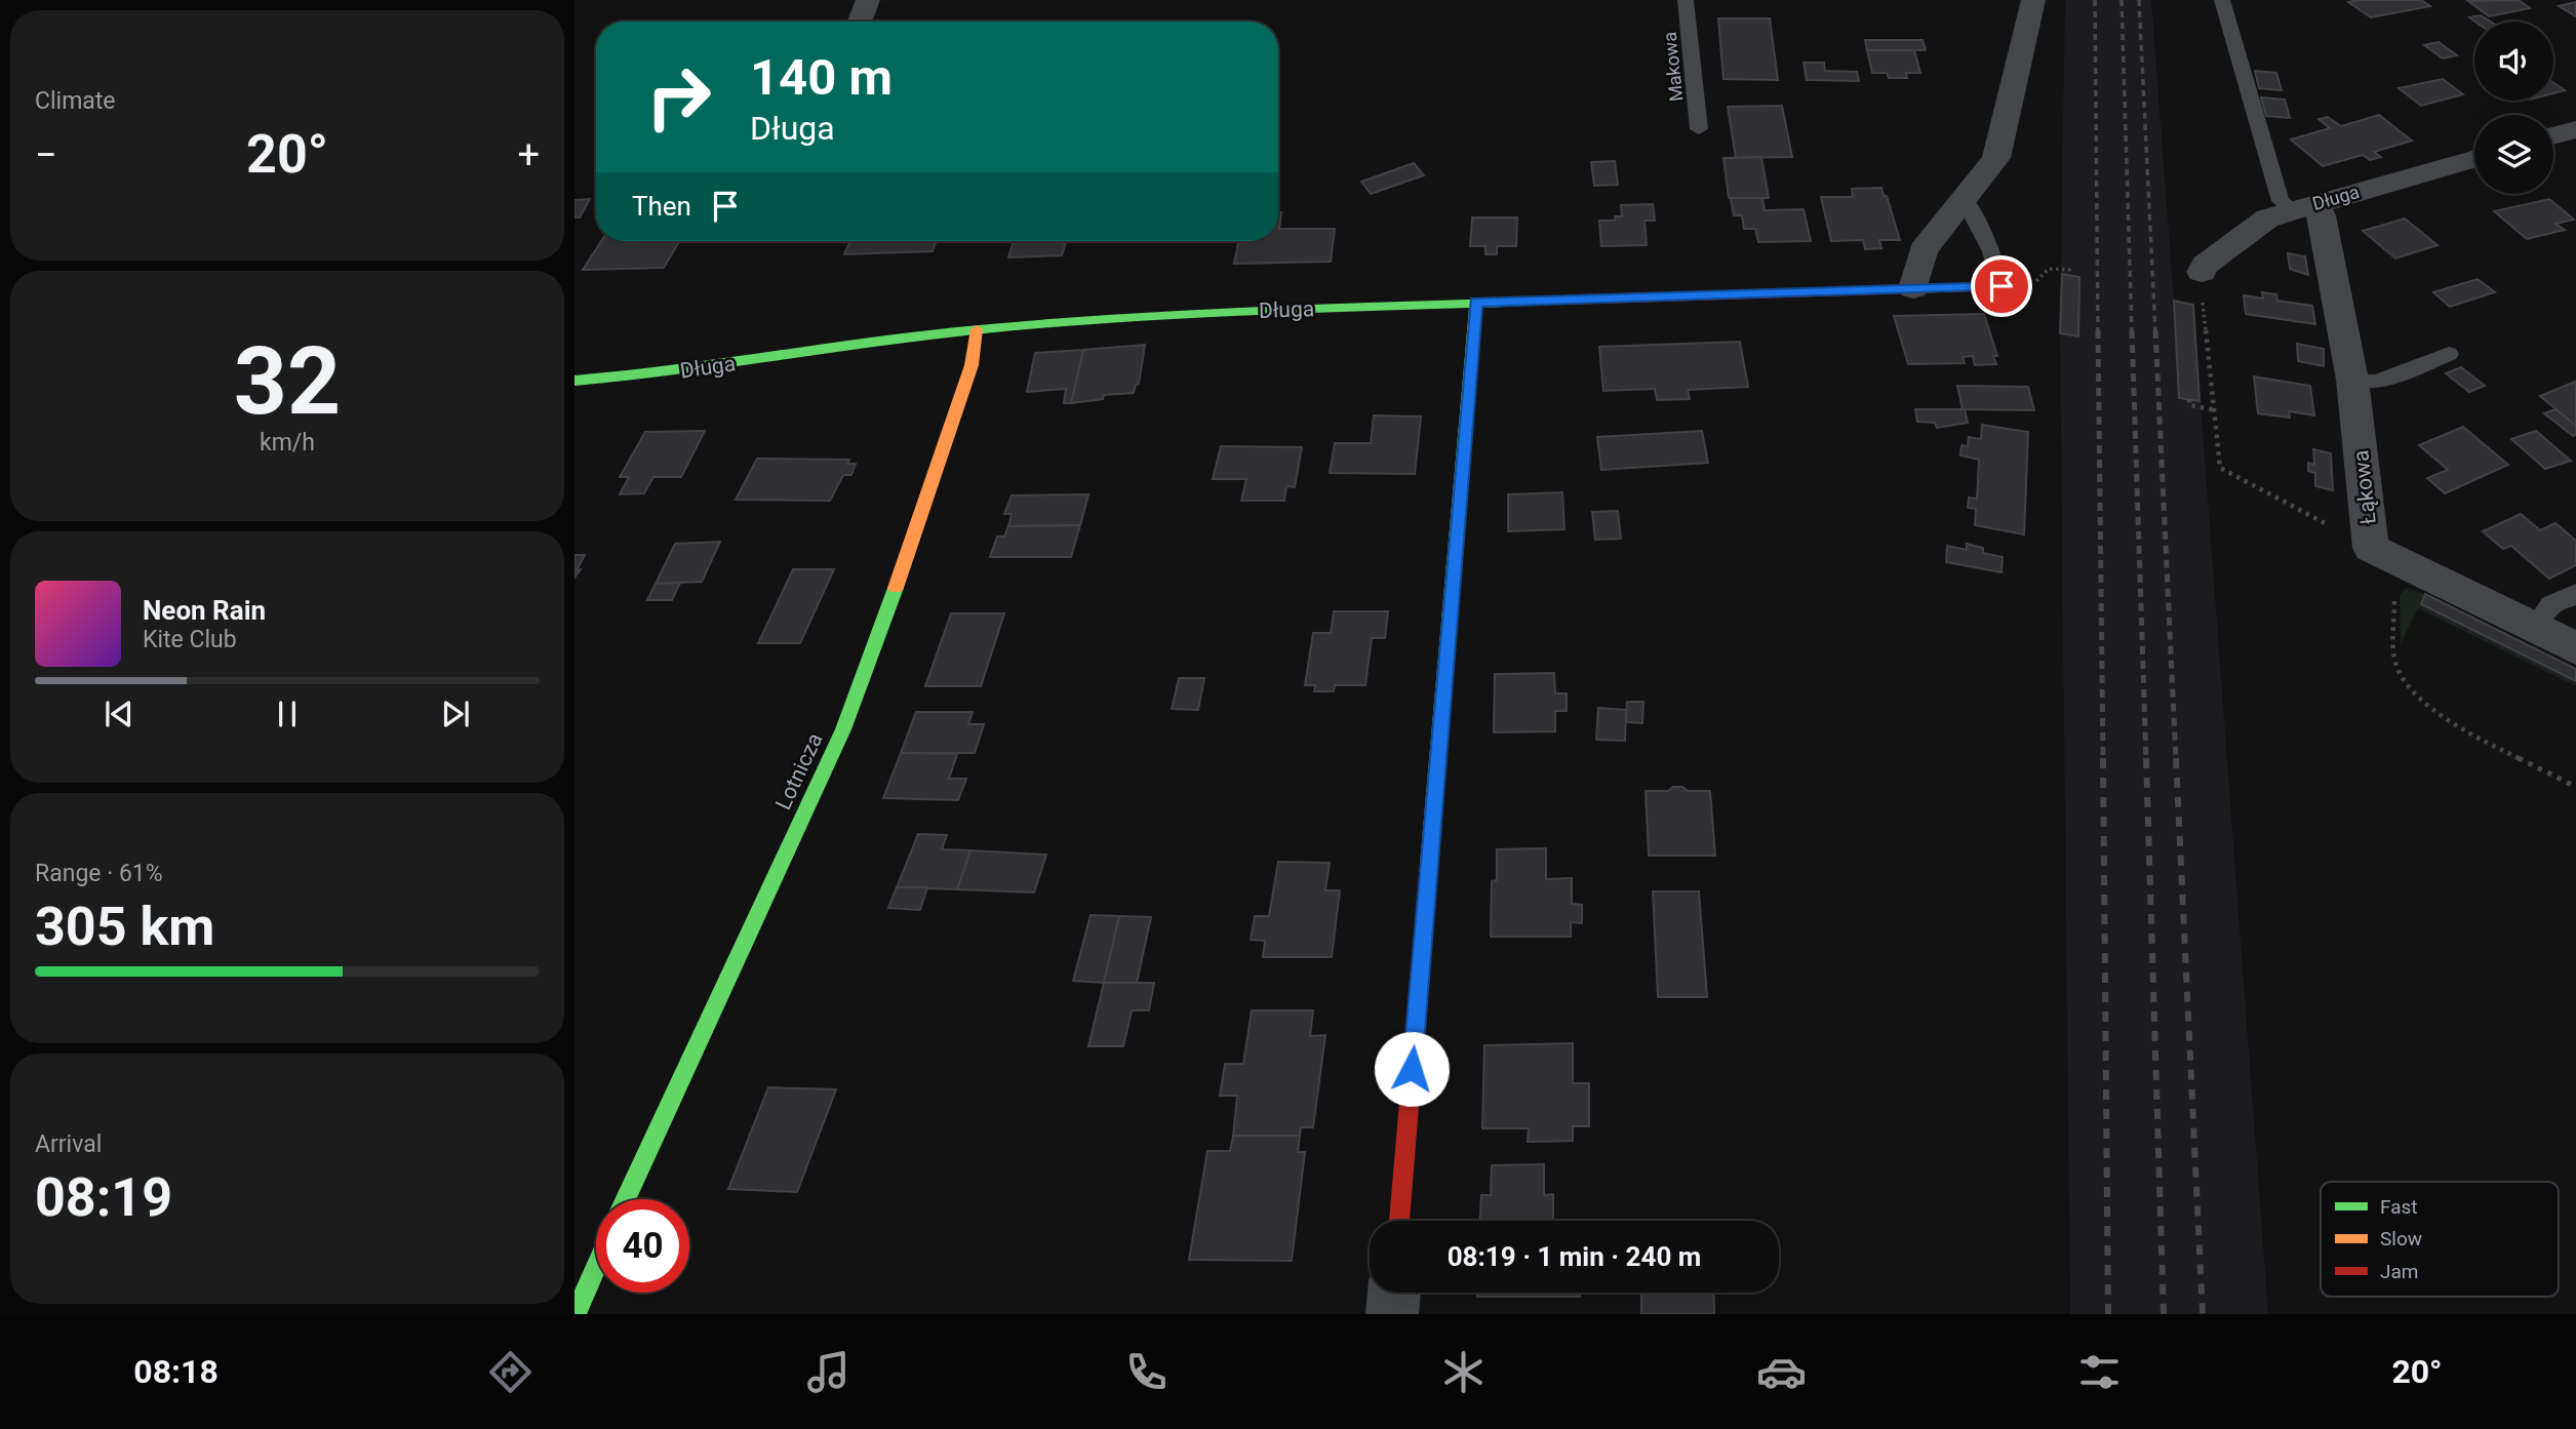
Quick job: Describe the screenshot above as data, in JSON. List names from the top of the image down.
{
  "streets": {
    "street": ["Długa", "Łąkowa", "Lotnicza"],
    "lane": ["Makowa"]
  },
  "crossings": [
    ["Długa", "Łąkowa"],
    ["Długa", "Lotnicza"]
  ],
  "legend": ["Fast", "Slow", "Jam"],
  "page": {
    "tile": [
      "Climate",
      ["32", "km/h"],
      ["Range · 61%", "305 km"],
      ["Arrival", "08:19"]
    ],
    "turn": ["140 m", "Długa"],
    "heat": ["−", "20°", "+"],
    "then": "Then",
    "song": ["Neon Rain", "Kite Club"],
    "limit": "40",
    "trip": "08:19 · 1 min · 240 m",
    "tabs": ["08:18", "20°"]
  }
}
